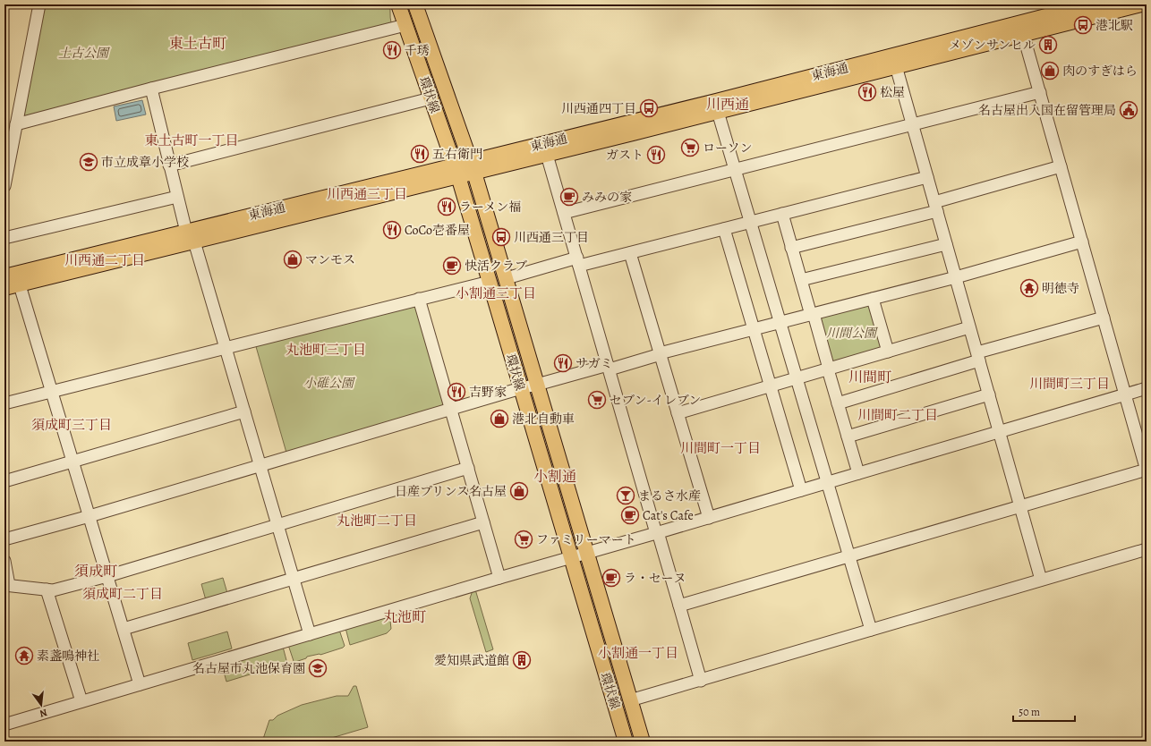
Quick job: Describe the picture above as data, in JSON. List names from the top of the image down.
{
  "streets": {
    "main road": ["東海通", "環状線"]
  },
  "crossings": [
    ["東海通", "環状線"]
  ],
  "districts": [
    "東土古町",
    "川西通",
    "東土古町一丁目",
    "川西通三丁目",
    "川西通二丁目",
    "小割通三丁目",
    "丸池町三丁目",
    "川間町",
    "川間町三丁目",
    "川間町二丁目",
    "須成町三丁目",
    "川間町一丁目",
    "小割通",
    "丸池町二丁目",
    "須成町",
    "須成町二丁目",
    "丸池町",
    "小割通一丁目"
  ],
  "parks": ["土古公園", "川間公園", "小碓公園"],
  "places": {
    "bus stop": ["港北駅", "川西通四丁目", "川西通三丁目"],
    "building": ["メゾンサンヒル", "愛知県武道館"],
    "restaurant": [
      "千琇",
      "松屋",
      "五右衛門",
      "ガスト",
      "ラーメン福",
      "CoCo壱番屋",
      "サガミ",
      "吉野家"
    ],
    "shop": [
      "肉のすぎはら",
      "マンモス",
      "港北自動車",
      "日産プリンス名古屋"
    ],
    "public building": ["名古屋出入国在留管理局"],
    "supermarket": ["ローソン", "セブン-イレブン", "ファミリーマート"],
    "school or university": ["市立成章小学校", "名古屋市丸池保育園"],
    "cafe": [
      "みみの家",
      "快活クラブ",
      "Cat's Cafe",
      "ラ・セーヌ"
    ],
    "temple": ["明徳寺", "素盞鳴神社"],
    "bar": ["まるさ水産"]
  },
  "scale_bar": "50 m",
  "north": "bottom"
}
